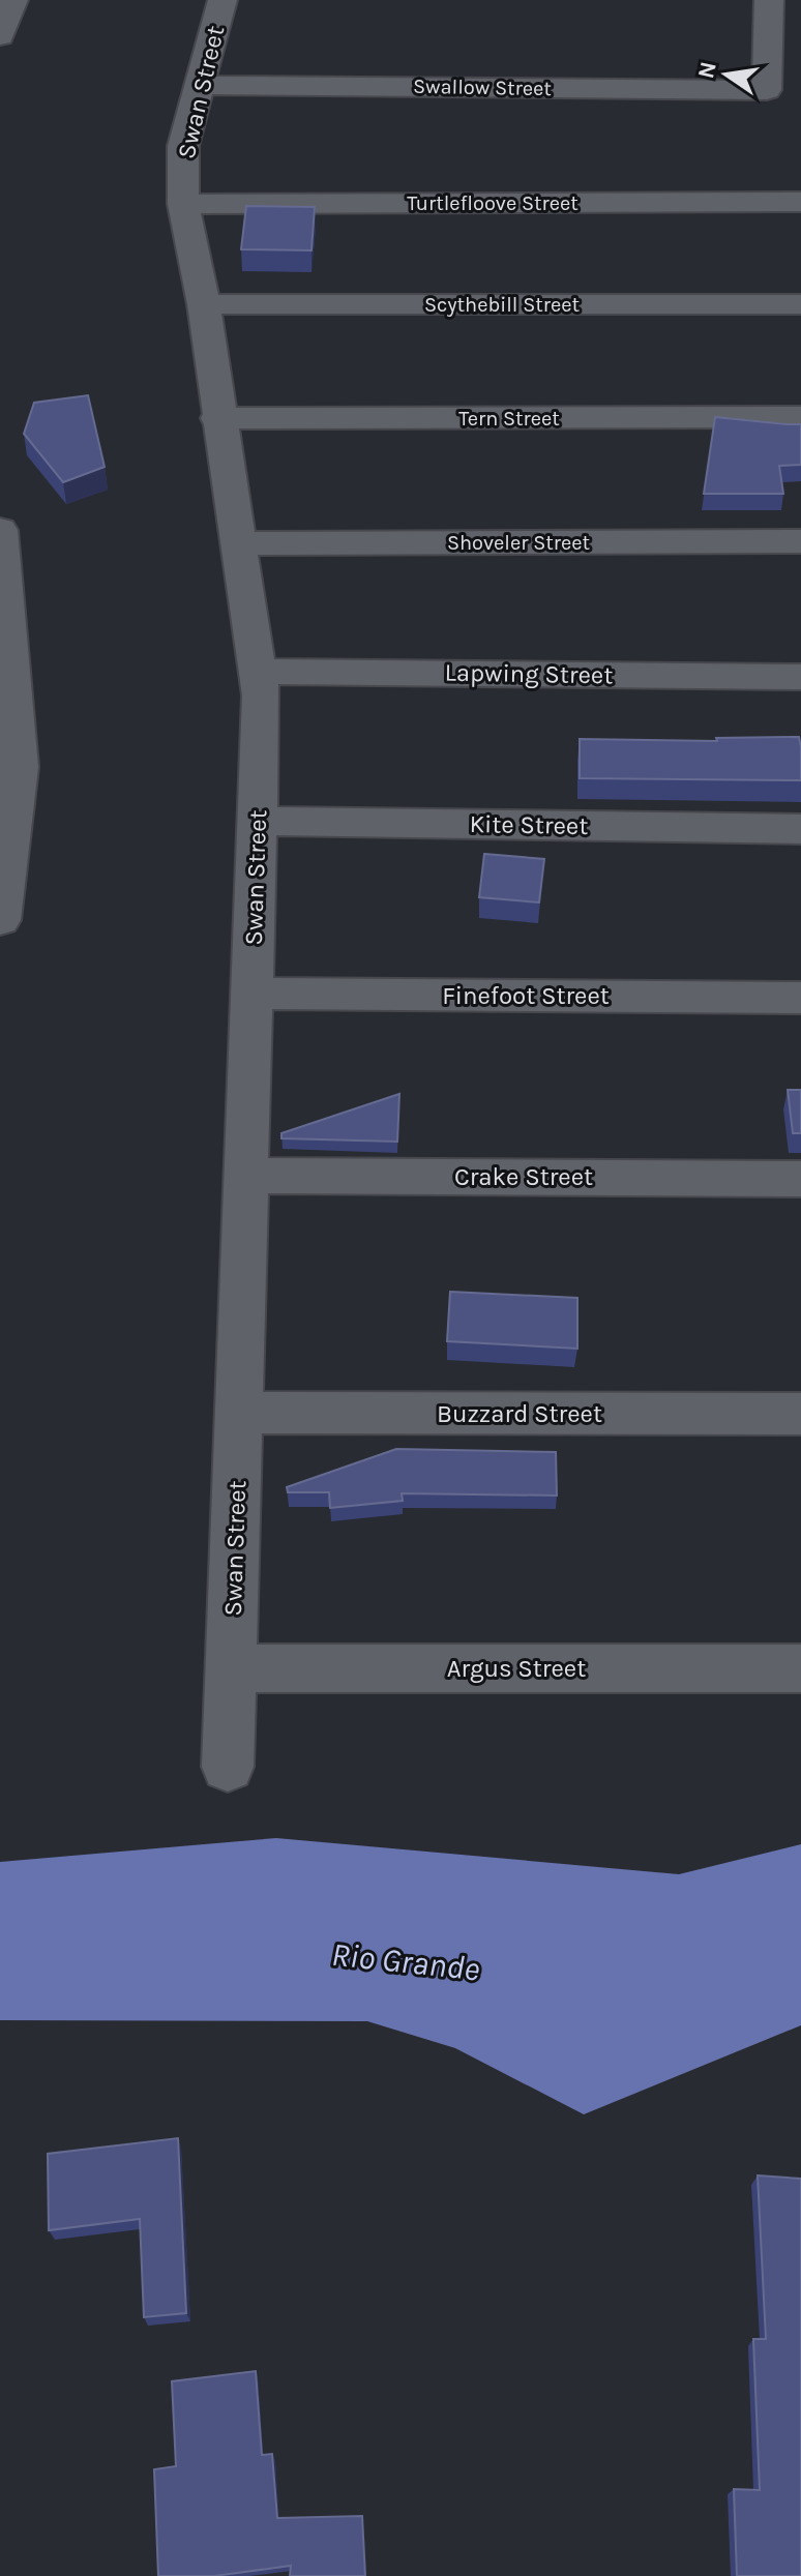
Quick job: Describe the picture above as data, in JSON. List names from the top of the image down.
{
  "streets": {
    "street": [
      "Swallow Street",
      "Swan Street",
      "Turtlefloove Street",
      "Scythebill Street",
      "Tern Street",
      "Shoveler Street",
      "Lapwing Street",
      "Kite Street",
      "Finefoot Street",
      "Crake Street",
      "Buzzard Street",
      "Argus Street"
    ]
  },
  "crossings": [
    ["Swallow Street", "Swan Street"],
    ["Swan Street", "Turtlefloove Street"],
    ["Swan Street", "Scythebill Street"],
    ["Swan Street", "Tern Street"],
    ["Swan Street", "Shoveler Street"],
    ["Swan Street", "Lapwing Street"],
    ["Swan Street", "Kite Street"],
    ["Swan Street", "Finefoot Street"],
    ["Swan Street", "Crake Street"],
    ["Swan Street", "Buzzard Street"],
    ["Swan Street", "Argus Street"]
  ],
  "water": ["Rio Grande"],
  "north": "left"
}
